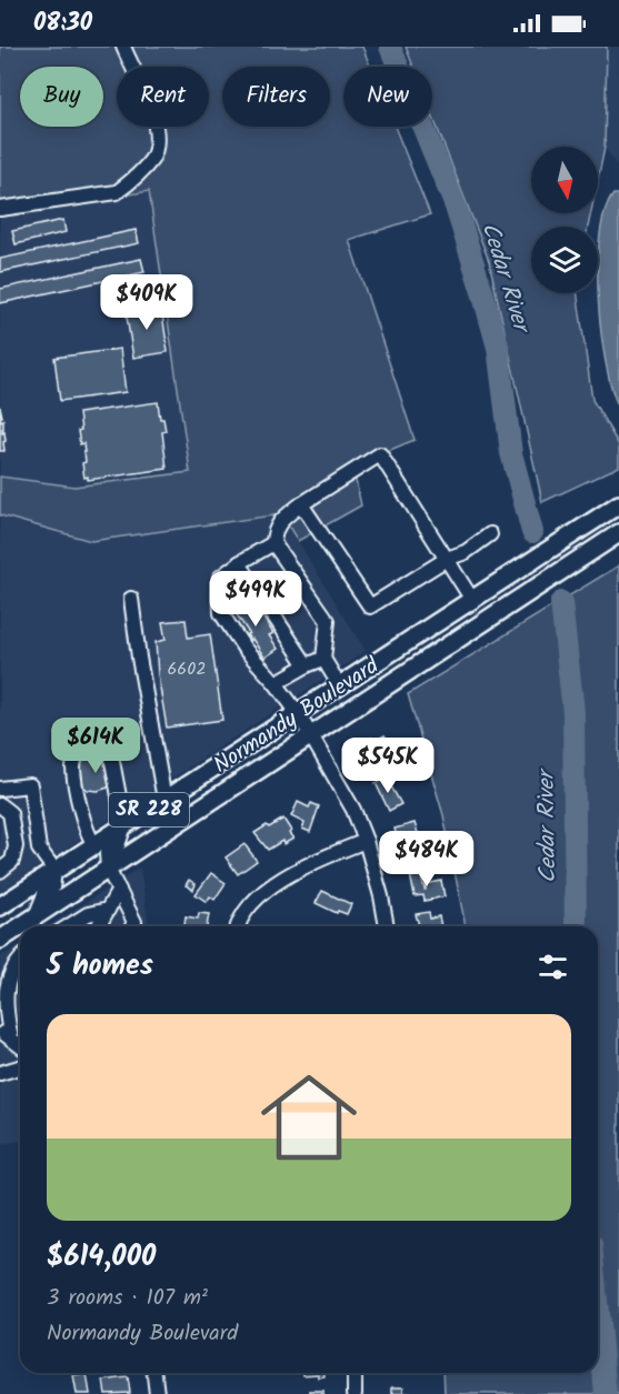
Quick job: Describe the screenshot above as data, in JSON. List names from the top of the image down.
{
  "streets": {
    "main road": ["Normandy Boulevard", "SR 228"]
  },
  "water": ["Cedar River"],
  "house_numbers": ["6602"],
  "north": "bottom",
  "page": {
    "status": "08:30",
    "chip": [
      "Buy",
      "Rent",
      "Filters",
      "New"
    ],
    "price": [
      "$409K",
      "$499K",
      "$614K",
      "$545K",
      "$484K"
    ],
    "heading": "5 homes",
    "list": [
      {
        "name": "$614,000",
        "note": "3 rooms · 107 m² · Normandy Boulevard"
      }
    ]
  }
}
